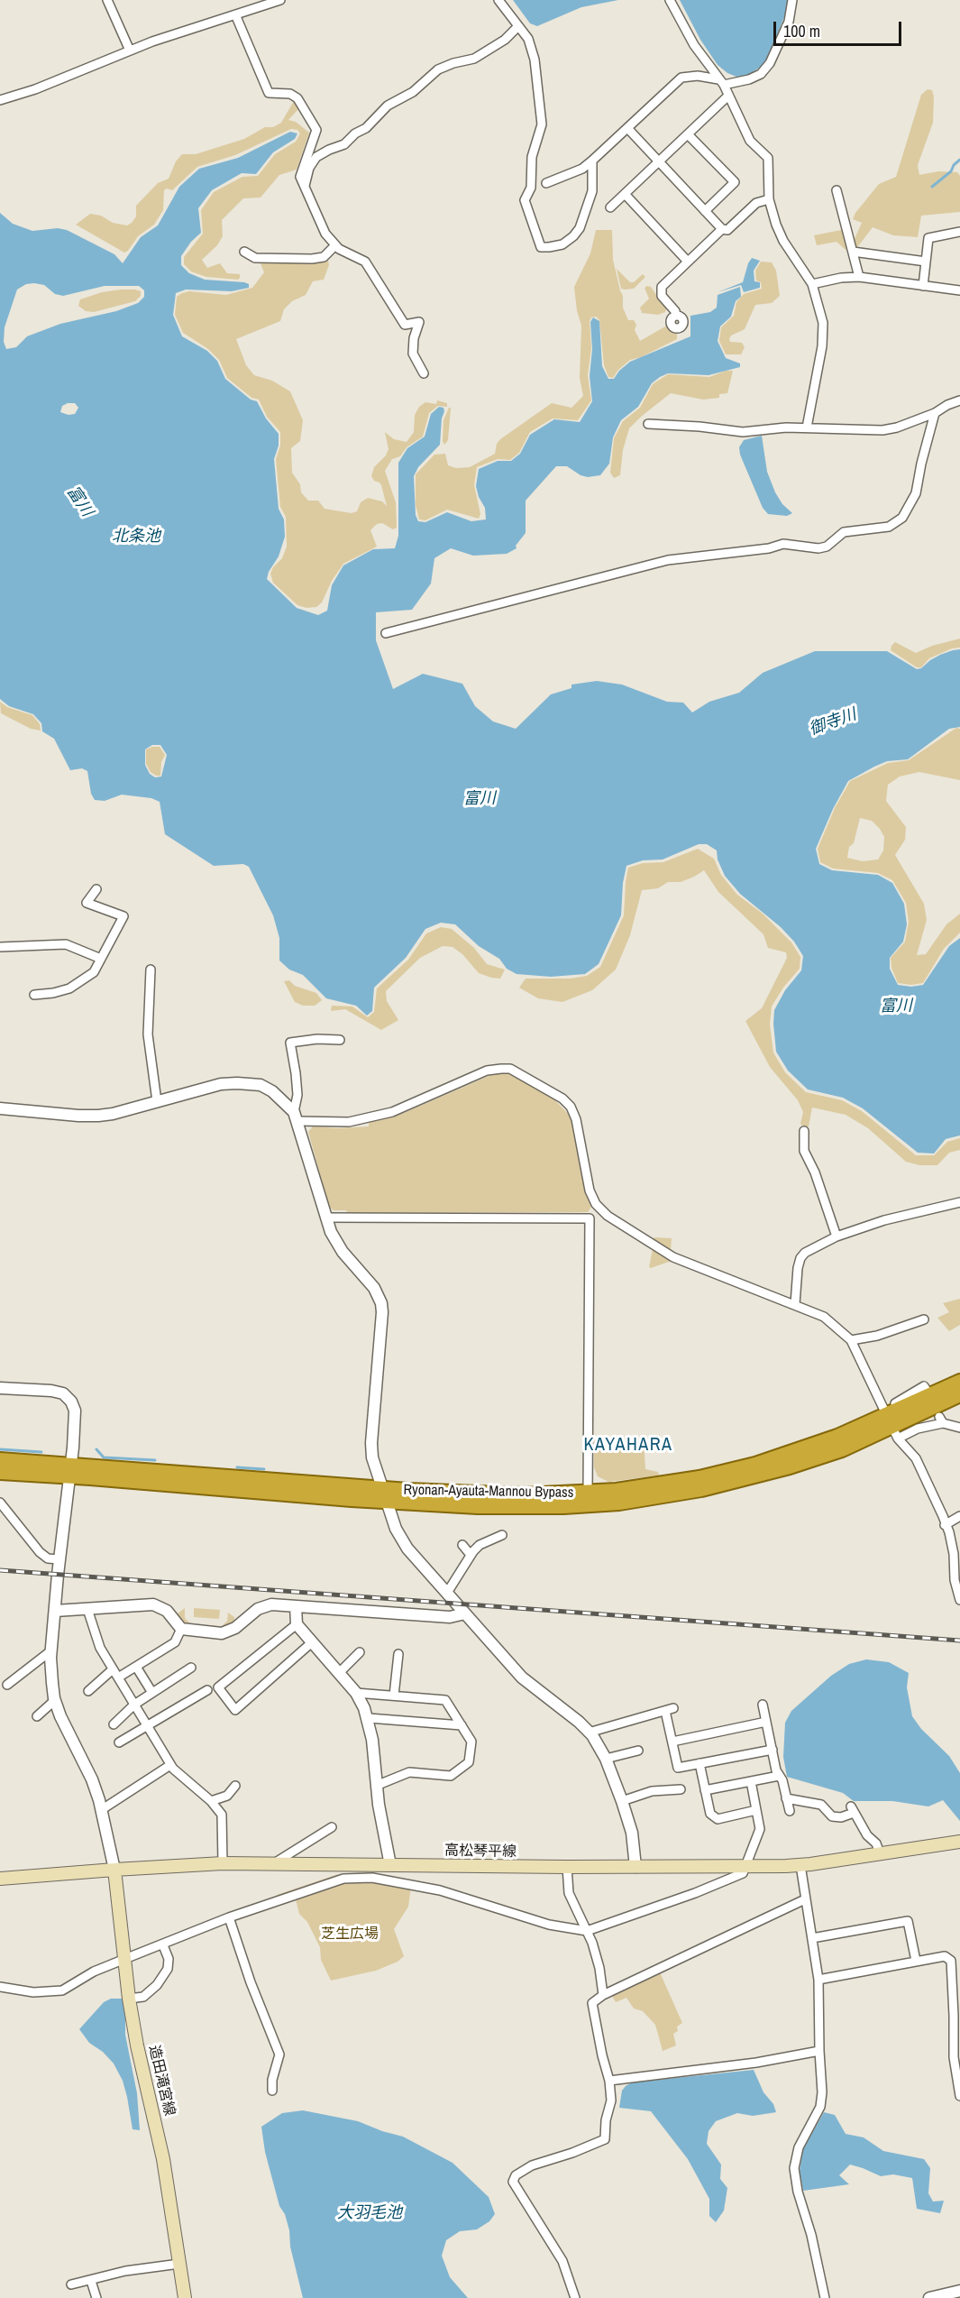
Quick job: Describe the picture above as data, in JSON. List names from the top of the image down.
{
  "streets": {
    "highway": ["Ryonan-Ayauta-Mannou Bypass"],
    "main road": ["高松琴平線", "造田滝宮線"]
  },
  "crossings": [
    ["高松琴平線", "造田滝宮線"]
  ],
  "districts": ["KAYAHARA"],
  "water": [
    "富川",
    "北条池",
    "御寺川",
    "大羽毛池"
  ],
  "parks": ["芝生広場"],
  "scale_bar": "100 m"
}
